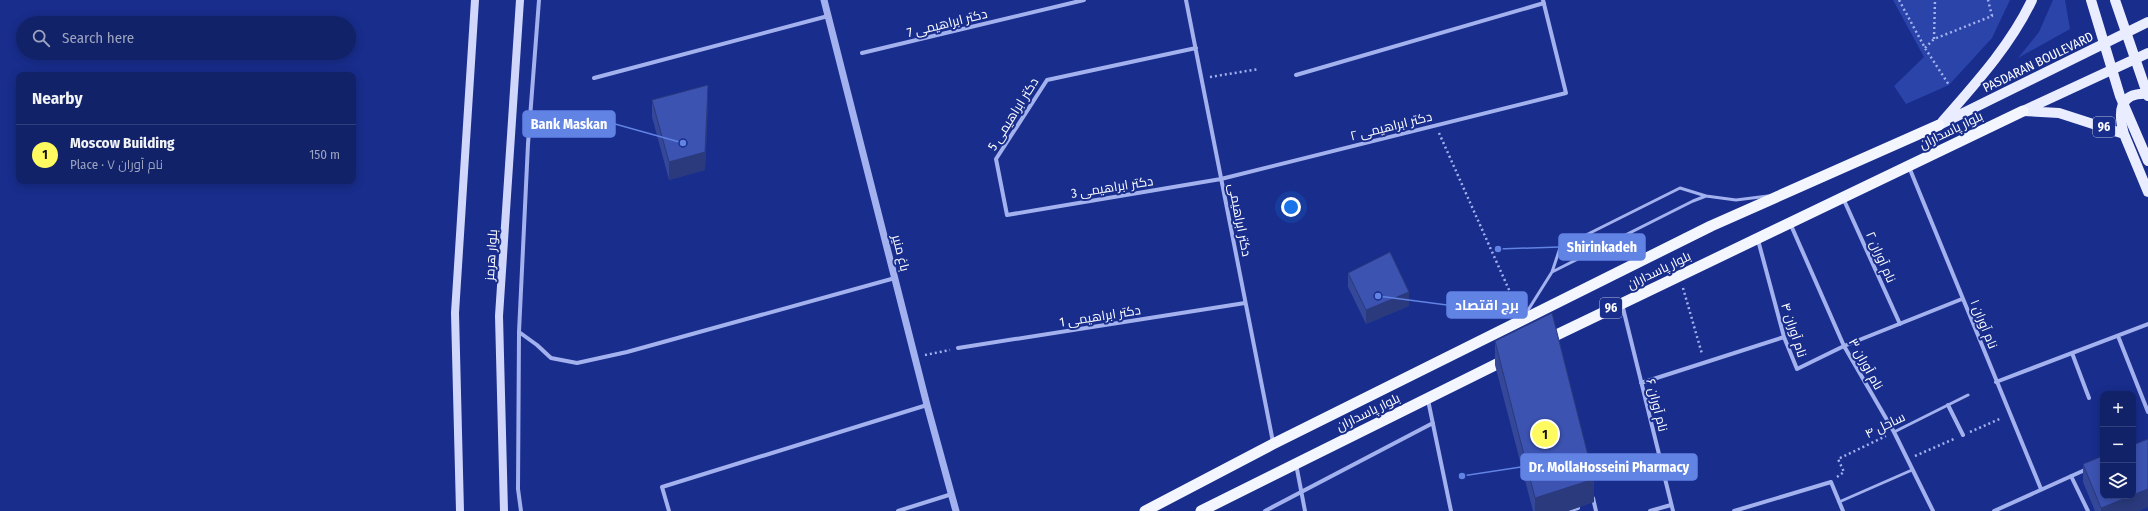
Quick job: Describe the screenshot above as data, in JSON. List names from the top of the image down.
{
  "streets": {
    "highway": ["96", "بلوار پاسداران"],
    "main road": ["PASDARAN BOULEVARD", "بلوار هرمز"],
    "street": [
      "دکتر ابراهیمی 7",
      "دکتر ابراهیمی 5",
      "دکتر ابراهیمی ۲",
      "دکتر ابراهیمی 3",
      "دکتر ابراهیمی",
      "باغ منیر",
      "نام آوران ۲",
      "دکتر ابراهیمی 1",
      "نام آوران ۱",
      "نام آوران ۴",
      "نام آوران ۳",
      "نام آوران ۶"
    ],
    "lane": ["ساحل ۴"]
  },
  "crossings": [
    ["PASDARAN BOULEVARD", "96"],
    ["PASDARAN BOULEVARD", "بلوار پاسداران"],
    ["دکتر ابراهیمی 5", "دکتر ابراهیمی 3"],
    ["دکتر ابراهیمی 5", "دکتر ابراهیمی"],
    ["دکتر ابراهیمی ۲", "دکتر ابراهیمی 3"],
    ["دکتر ابراهیمی ۲", "دکتر ابراهیمی"],
    ["96", "بلوار پاسداران"],
    ["بلوار پاسداران", "دکتر ابراهیمی"],
    ["بلوار پاسداران", "نام آوران ۲"],
    ["بلوار پاسداران", "نام آوران ۱"],
    ["بلوار پاسداران", "نام آوران ۴"],
    ["بلوار پاسداران", "نام آوران ۳"],
    ["بلوار پاسداران", "نام آوران ۶"],
    ["دکتر ابراهیمی 3", "دکتر ابراهیمی"],
    ["دکتر ابراهیمی", "دکتر ابراهیمی 1"],
    ["نام آوران ۲", "نام آوران ۴"],
    ["نام آوران ۱", "نام آوران ۴"],
    ["نام آوران ۴", "نام آوران ۳"],
    ["نام آوران ۳", "ساحل ۴"]
  ],
  "places": [
    "Bank Maskan",
    "Shirinkadeh",
    "برج اقتصاد",
    "Dr. MollaHosseini Pharmacy"
  ],
  "page": {
    "search": "Search here",
    "heading": "Nearby",
    "list": [
      {
        "mark": "1",
        "name": "Moscow Building",
        "note": "Place · نام آوران ۷",
        "value": "150 m"
      }
    ],
    "map_buttons": ["+", "−"],
    "pins": "1"
  }
}
